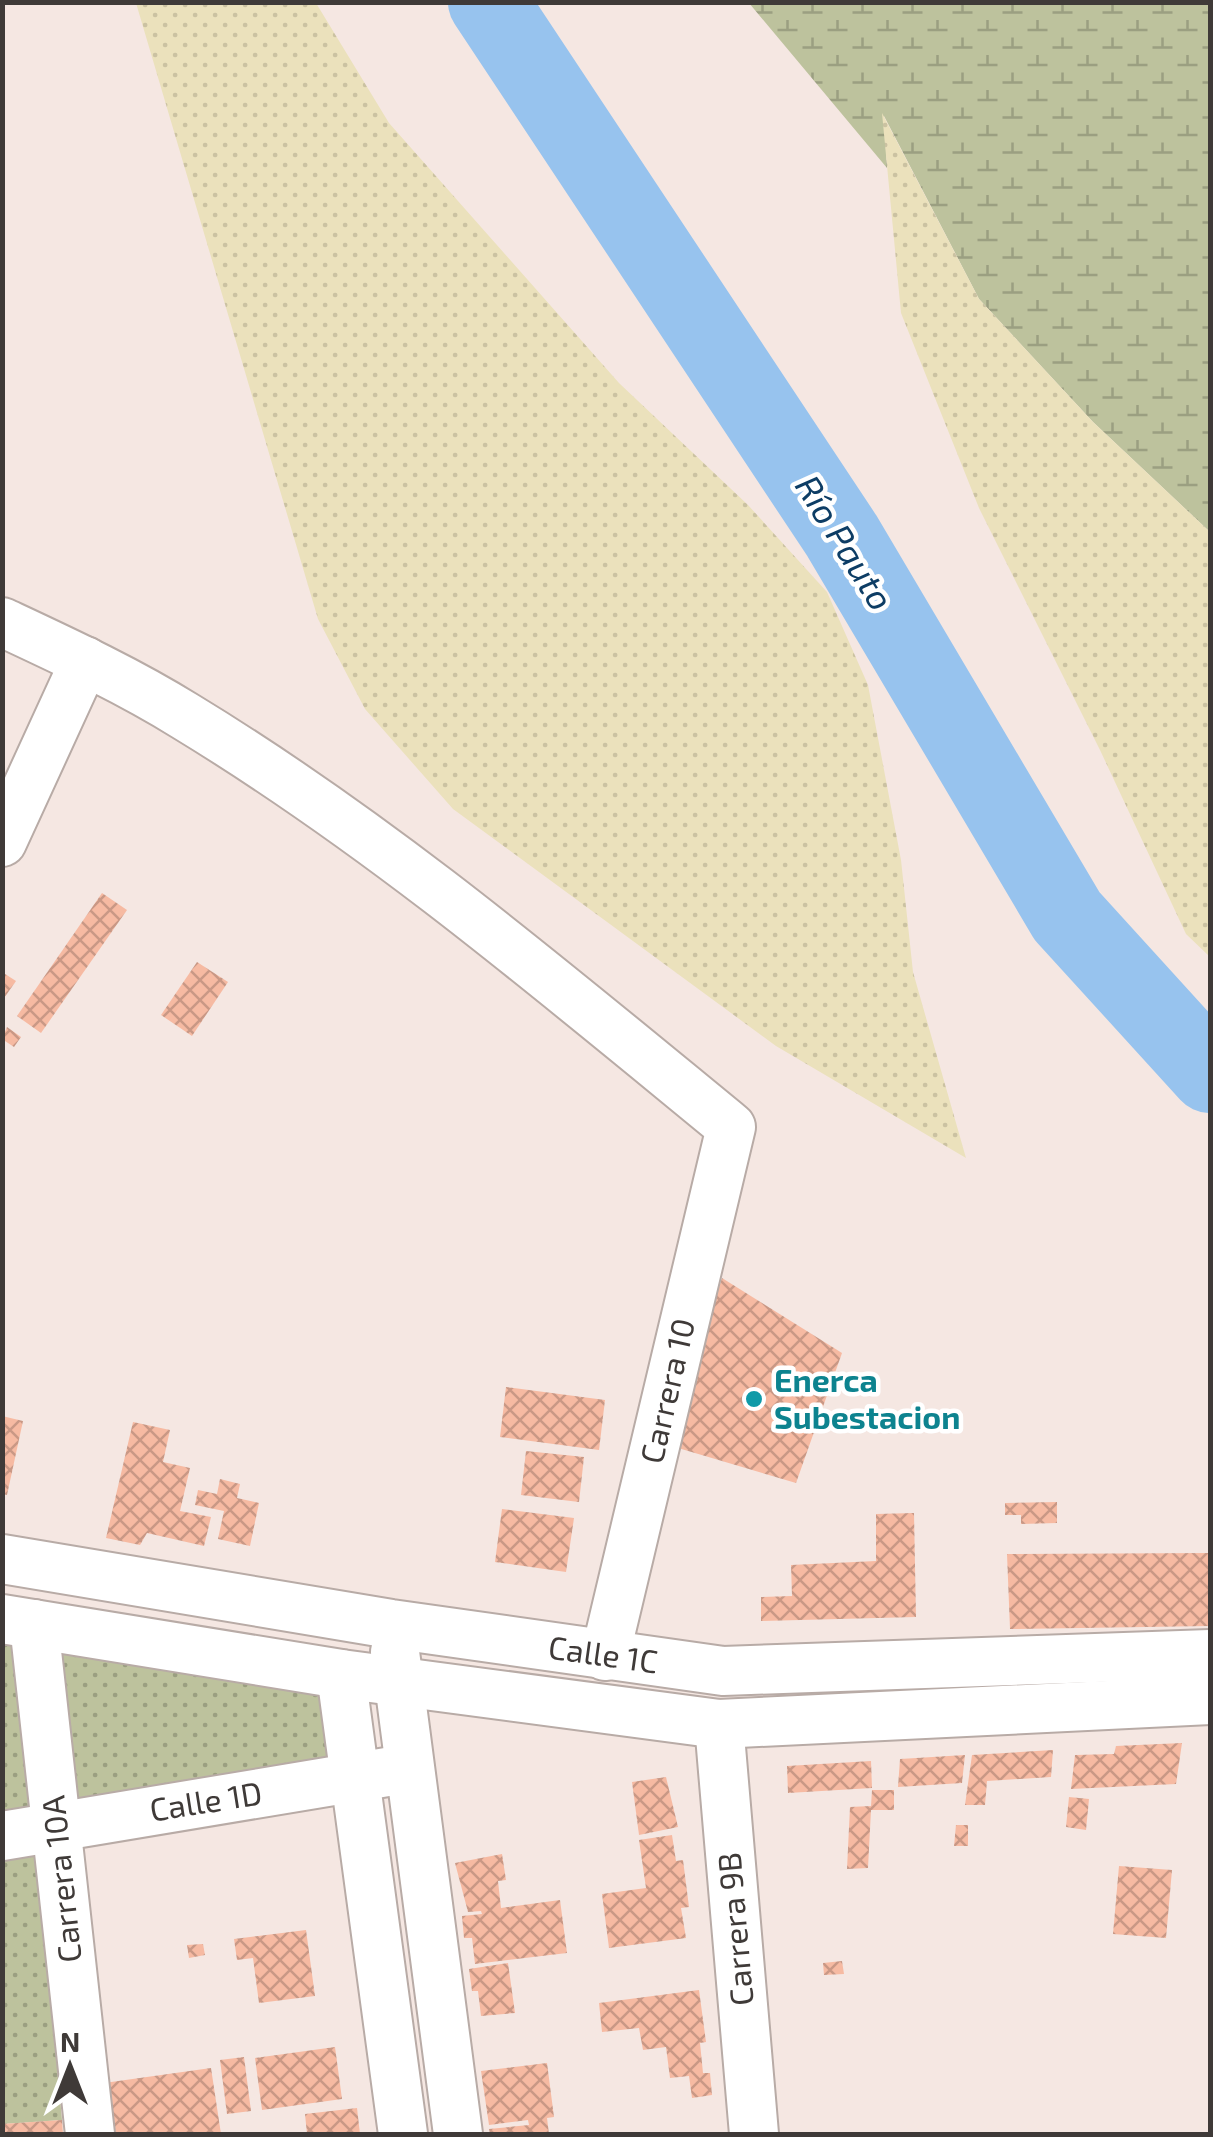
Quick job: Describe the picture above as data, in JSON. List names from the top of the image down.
{
  "streets": {
    "street": [
      "Carrera 10",
      "Calle 1C",
      "Calle 1D",
      "Carrera 10A",
      "Carrera 9B"
    ]
  },
  "crossings": [
    ["Carrera 10", "Calle 1C"],
    ["Calle 1C", "Carrera 10A"],
    ["Calle 1C", "Carrera 9B"],
    ["Calle 1D", "Carrera 10A"]
  ],
  "water": ["Río Pauto"],
  "places": ["Enerca Subestacion"],
  "north": "top"
}
